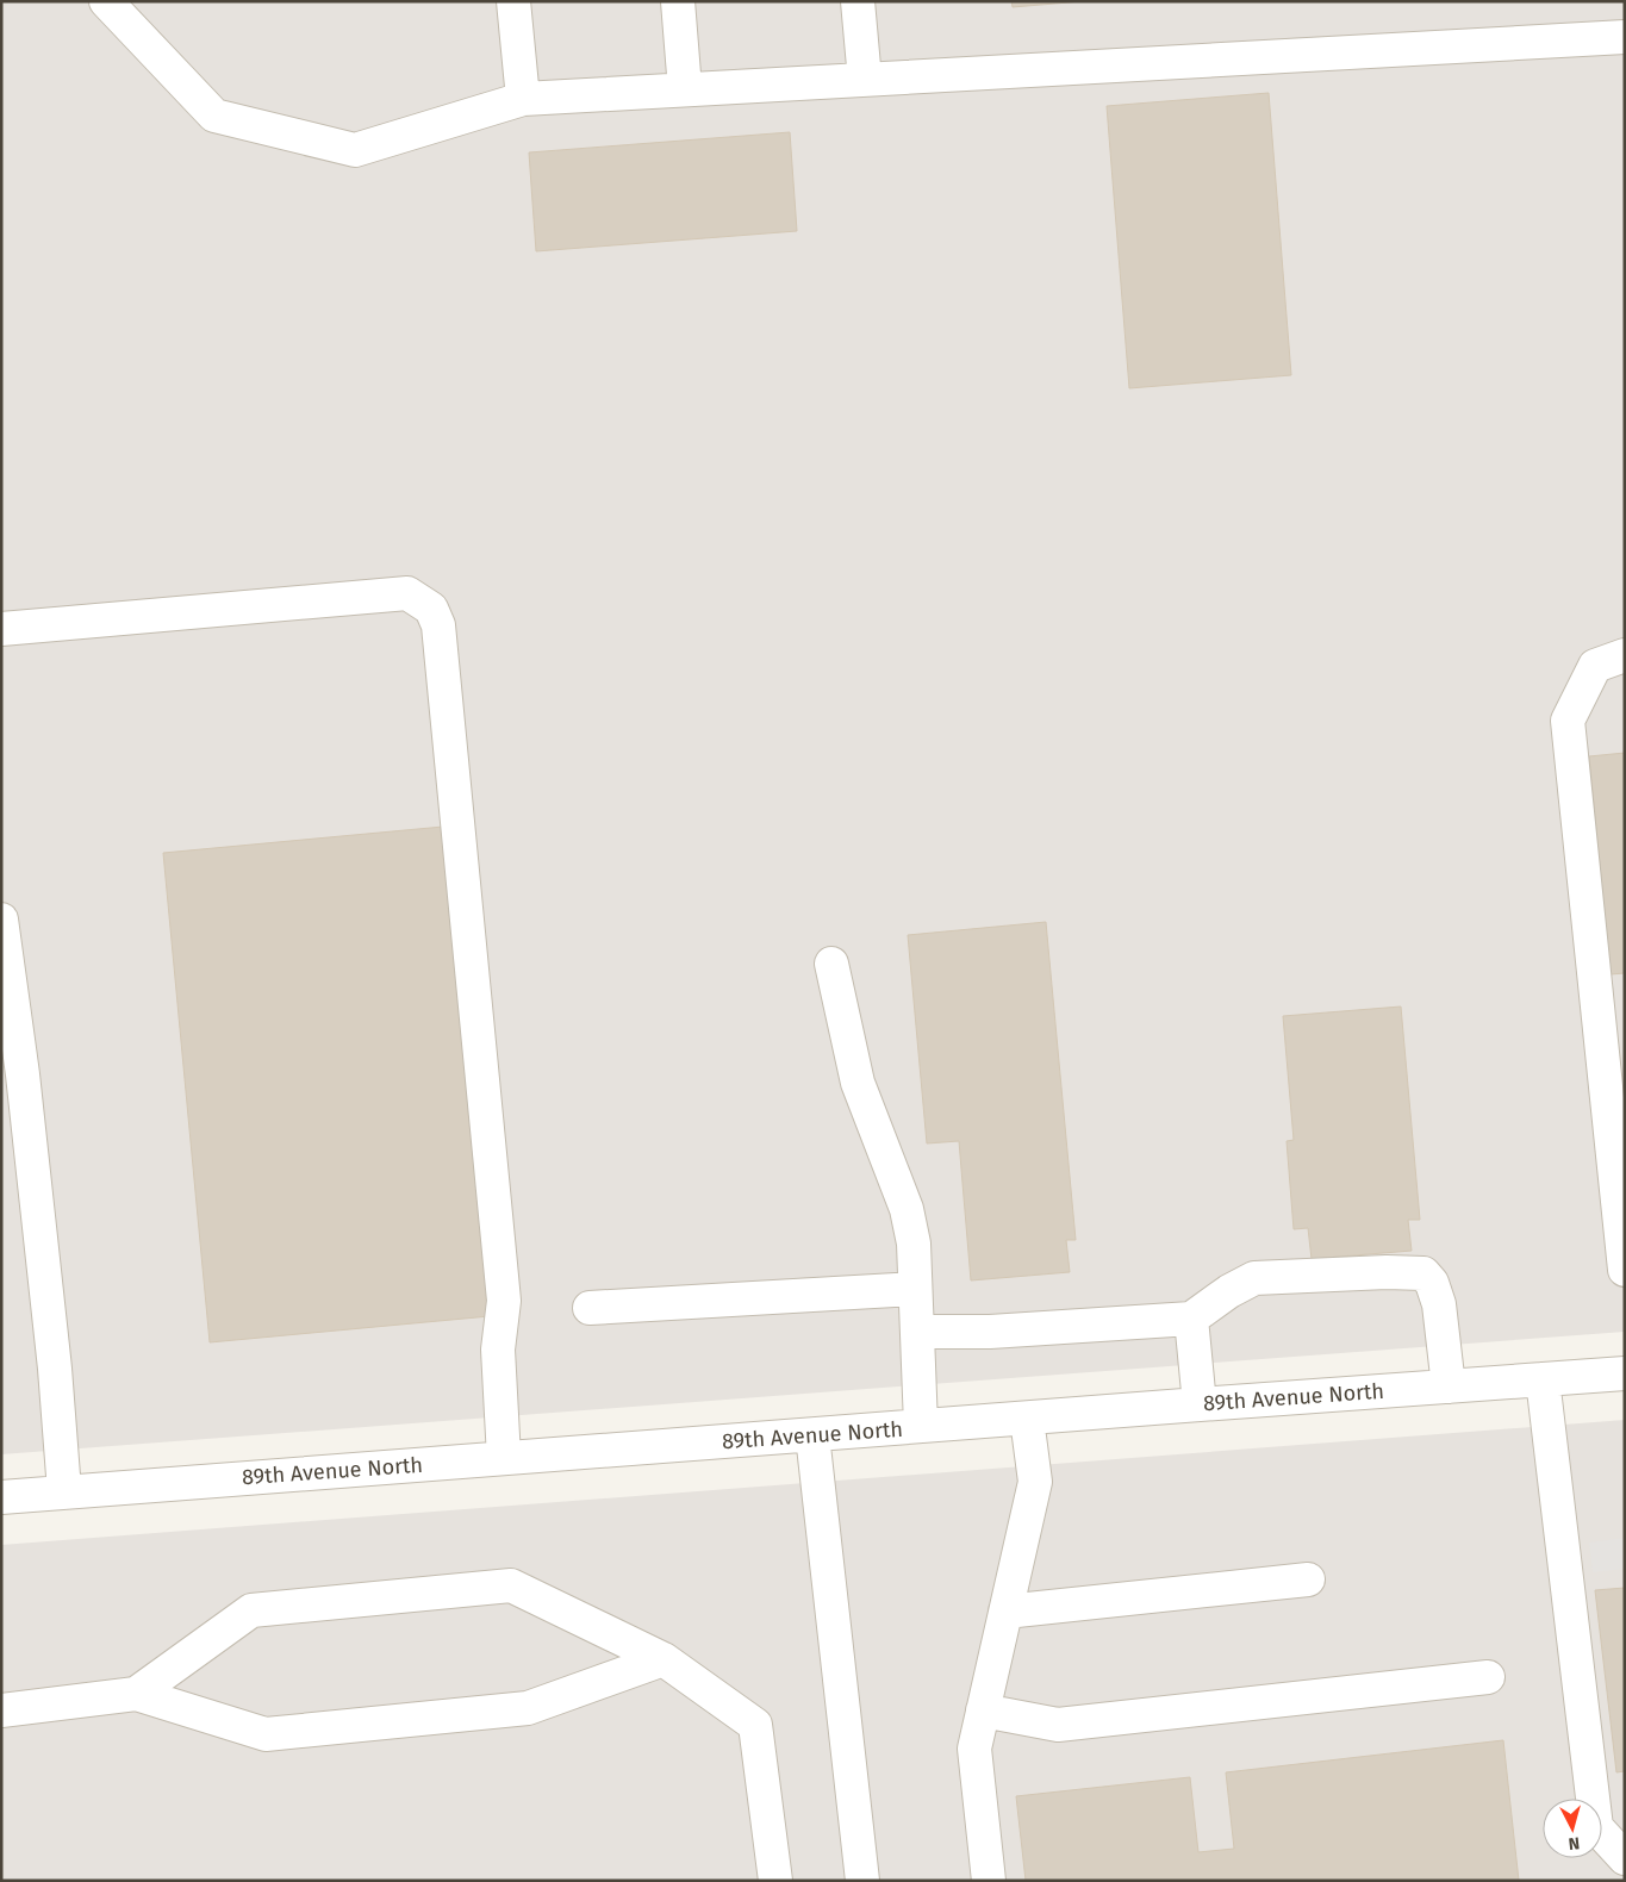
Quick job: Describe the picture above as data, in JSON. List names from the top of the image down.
{
  "streets": {
    "street": ["89th Avenue North"]
  },
  "north": "bottom"
}
